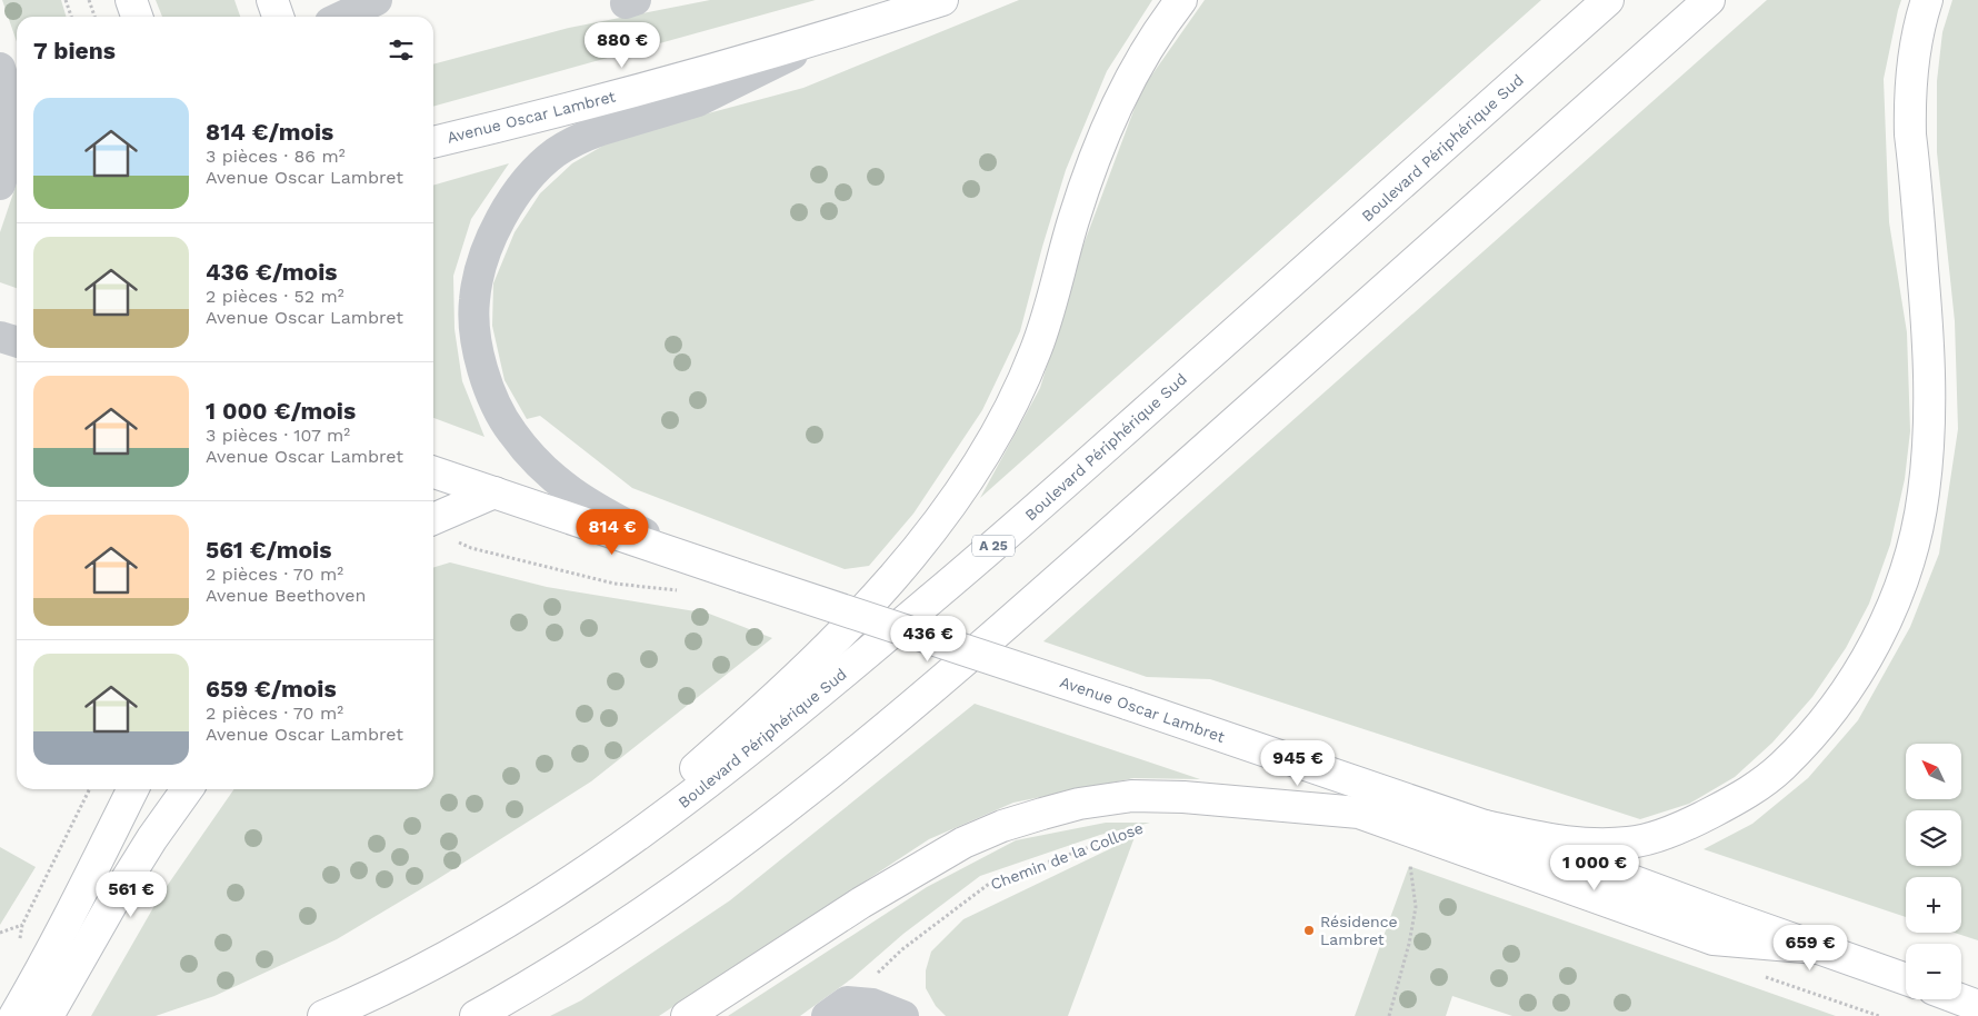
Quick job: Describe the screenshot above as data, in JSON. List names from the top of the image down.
{
  "streets": {
    "main road": ["Avenue Oscar Lambret", "Boulevard Périphérique Sud", "A 25"],
    "path": ["Chemin de la Collose"]
  },
  "places": ["Résidence Lambret"],
  "north": "top left",
  "page": {
    "heading": "7 biens",
    "price": [
      "880 €",
      "814 €",
      "436 €",
      "945 €",
      "1 000 €",
      "561 €",
      "659 €"
    ],
    "list": [
      {
        "name": "814 €/mois",
        "note": "3 pièces · 86 m² · Avenue Oscar Lambret"
      },
      {
        "name": "436 €/mois",
        "note": "2 pièces · 52 m² · Avenue Oscar Lambret"
      },
      {
        "name": "1 000 €/mois",
        "note": "3 pièces · 107 m² · Avenue Oscar Lambret"
      },
      {
        "name": "561 €/mois",
        "note": "2 pièces · 70 m² · Avenue Beethoven"
      },
      {
        "name": "659 €/mois",
        "note": "2 pièces · 70 m² · Avenue Oscar Lambret"
      }
    ],
    "map_buttons": ["+", "−"]
  }
}
